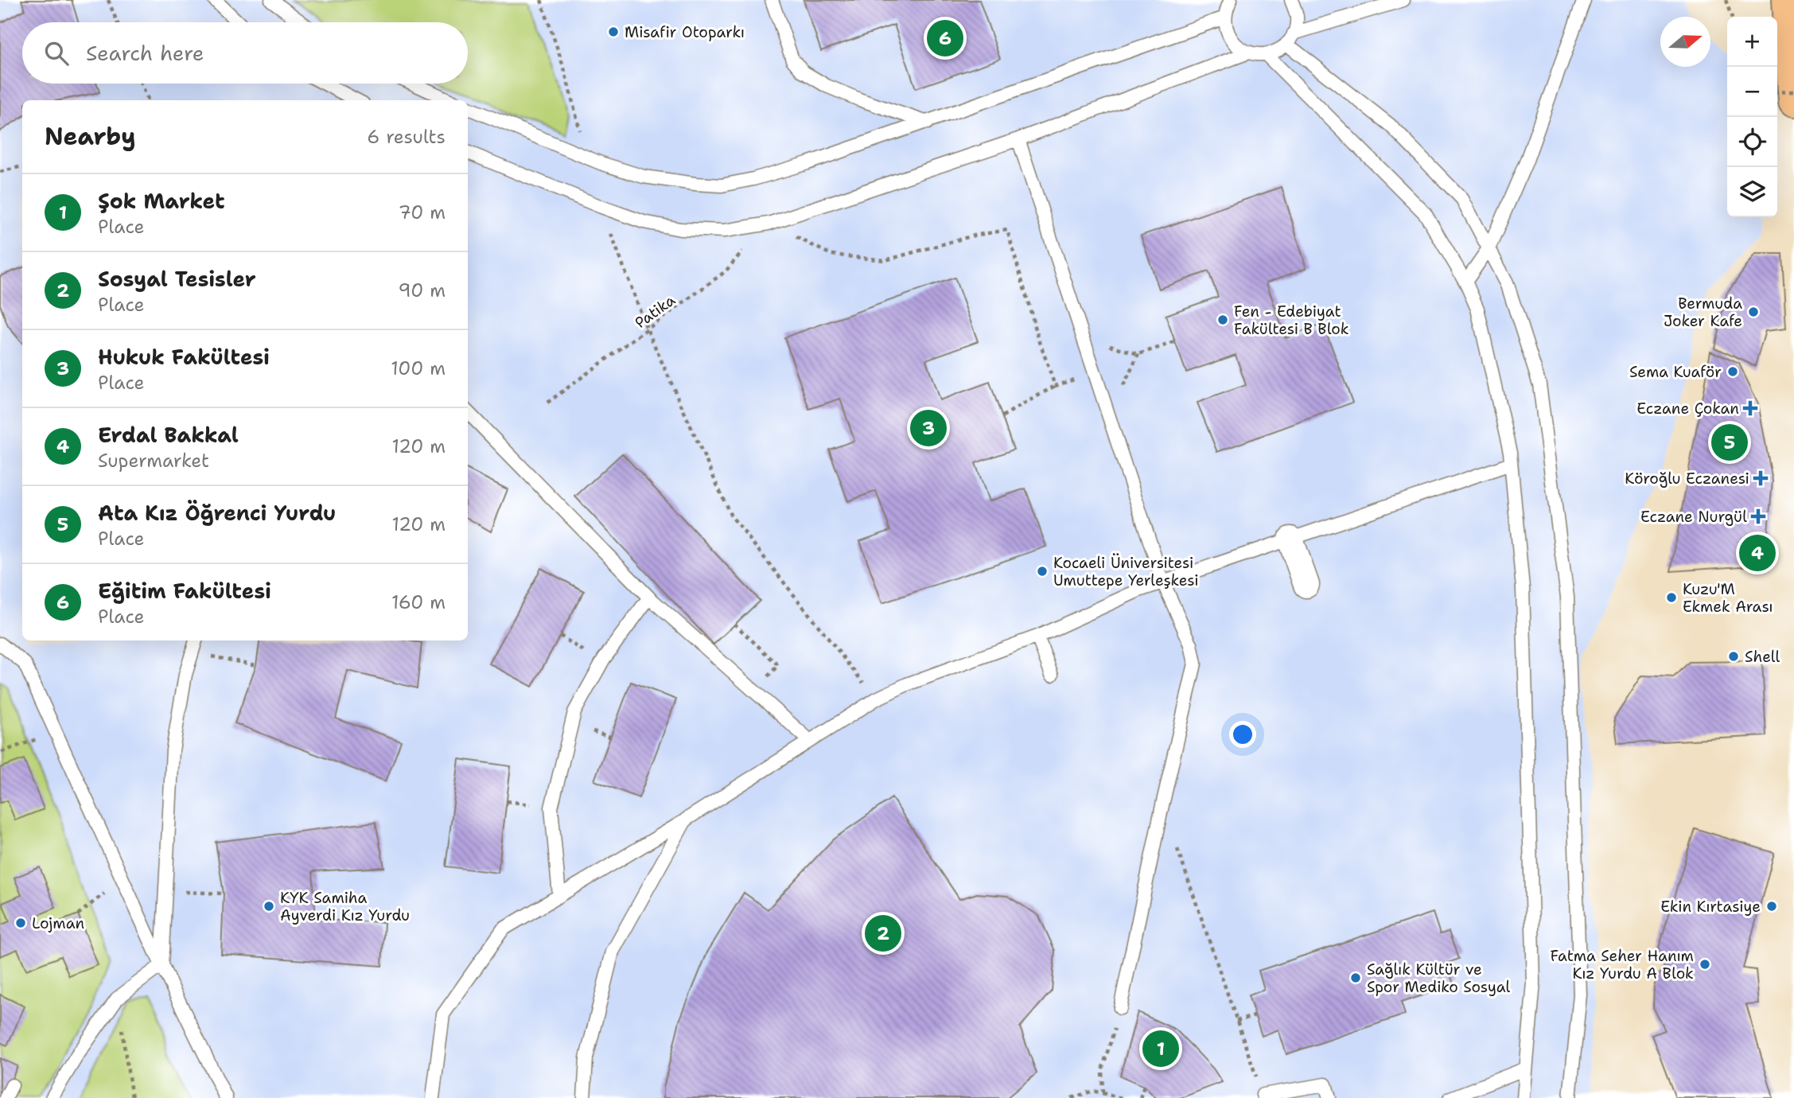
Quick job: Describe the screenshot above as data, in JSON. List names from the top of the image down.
{
  "streets": {
    "path": ["Patika"]
  },
  "places": {
    "other": [
      "Misafir Otoparkı",
      "Bermuda Joker Kafe",
      "Fen - Edebiyat Fakültesi B Blok",
      "Sema Kuaför",
      "Kocaeli Üniversitesi Umuttepe Yerleşkesi",
      "Kuzu'M Ekmek Arası",
      "Shell",
      "KYK Samiha Ayverdi Kız Yurdu",
      "Ekin Kırtasiye",
      "Lojman",
      "Fatma Seher Hanım Kız Yurdu A Blok",
      "Sağlık Kültür ve Spor Mediko Sosyal"
    ],
    "health": ["Eczane Çokan", "Köroğlu Eczanesi", "Eczane Nurgül"]
  },
  "north": "right",
  "page": {
    "map_buttons": ["+", "−"],
    "pins": [
      "6",
      "3",
      "5",
      "4",
      "2",
      "1"
    ],
    "search": "Search here",
    "heading": ["Nearby", "6 results"],
    "list": [
      {
        "mark": "1",
        "name": "Şok Market",
        "note": "Place",
        "value": "70 m"
      },
      {
        "mark": "2",
        "name": "Sosyal Tesisler",
        "note": "Place",
        "value": "90 m"
      },
      {
        "mark": "3",
        "name": "Hukuk Fakültesi",
        "note": "Place",
        "value": "100 m"
      },
      {
        "mark": "4",
        "name": "Erdal Bakkal",
        "note": "Supermarket",
        "value": "120 m"
      },
      {
        "mark": "5",
        "name": "Ata Kız Öğrenci Yurdu",
        "note": "Place",
        "value": "120 m"
      },
      {
        "mark": "6",
        "name": "Eğitim Fakültesi",
        "note": "Place",
        "value": "160 m"
      }
    ]
  }
}
